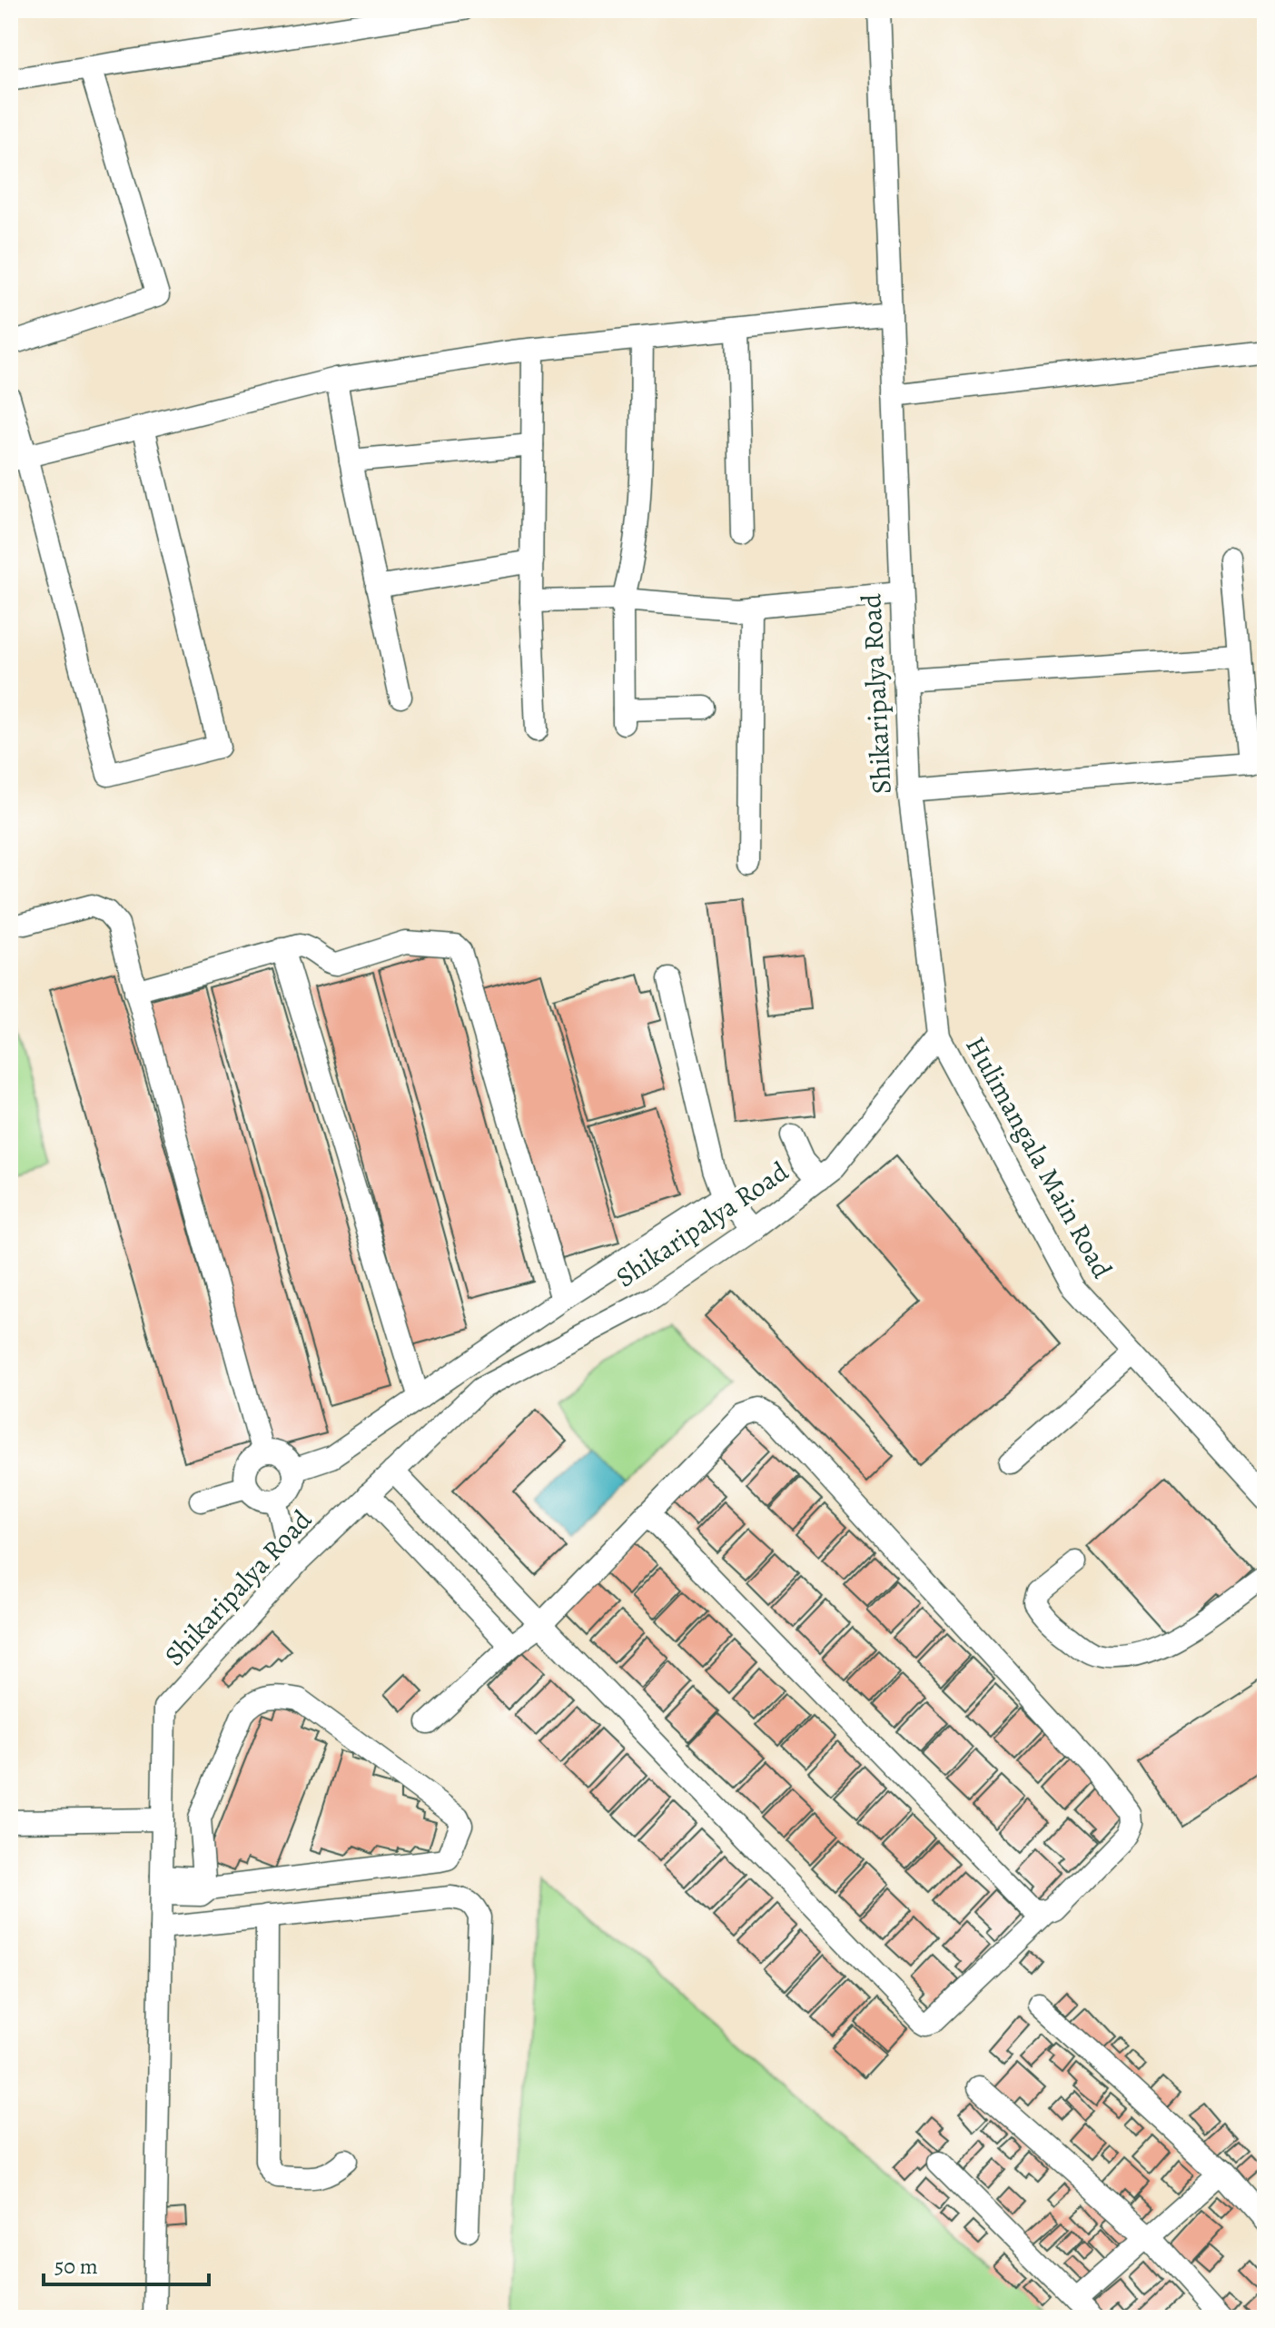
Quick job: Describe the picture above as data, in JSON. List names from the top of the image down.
{
  "streets": {
    "street": ["Shikaripalya Road", "Hulimangala Main Road"]
  },
  "crossings": [
    ["Shikaripalya Road", "Hulimangala Main Road"]
  ],
  "scale_bar": "50 m"
}
